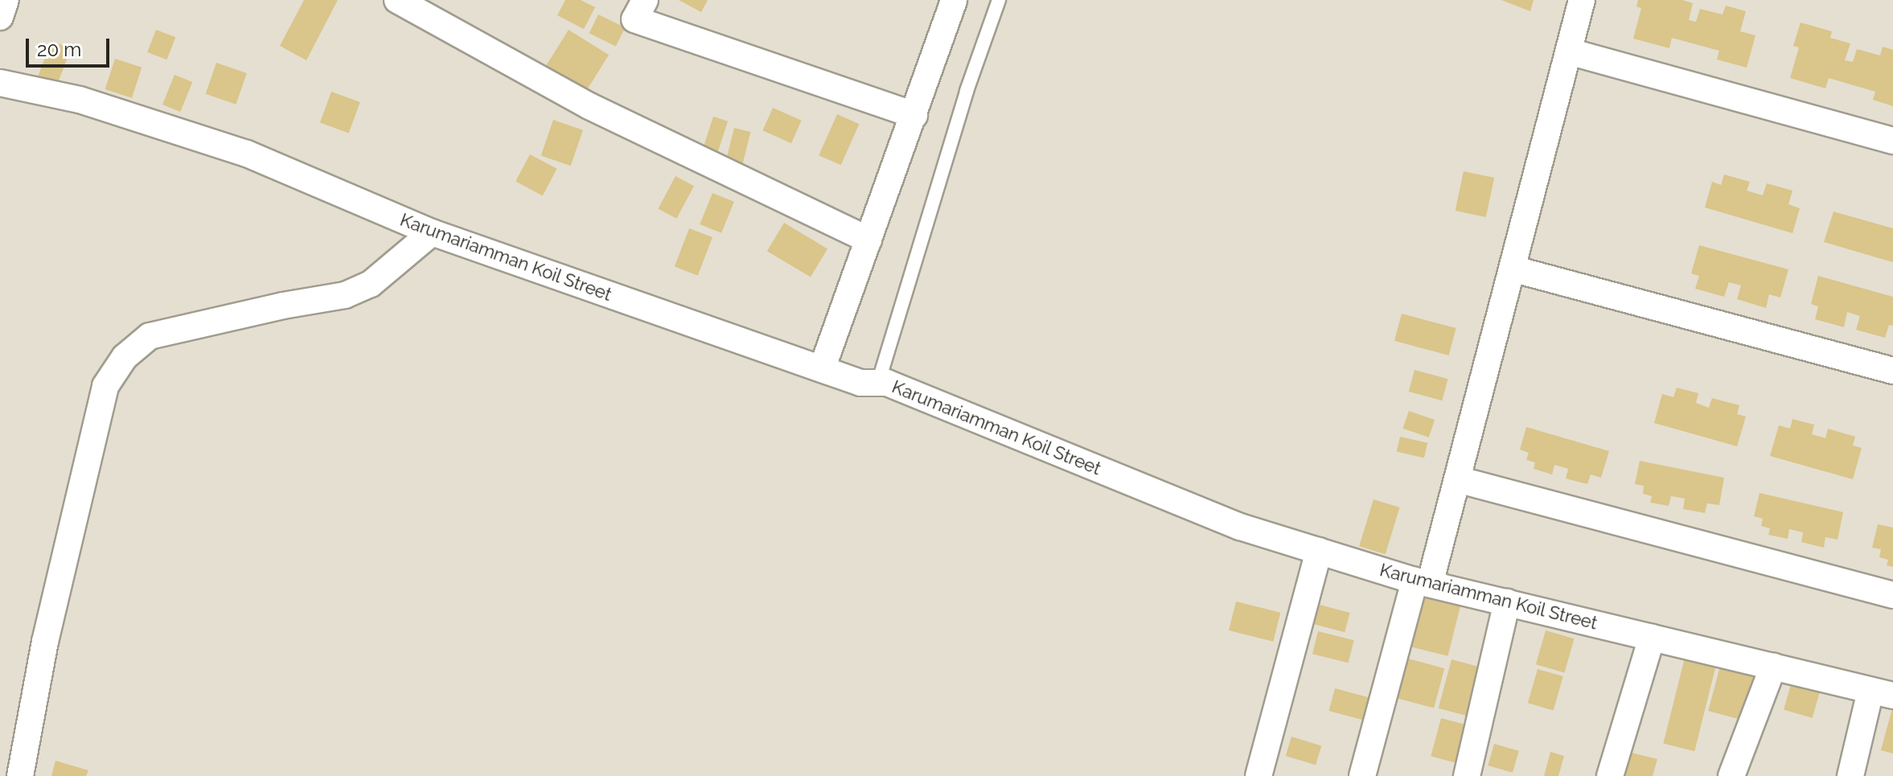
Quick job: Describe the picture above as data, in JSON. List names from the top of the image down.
{
  "streets": {
    "street": ["Karumariamman Koil Street"]
  },
  "scale_bar": "20 m"
}
